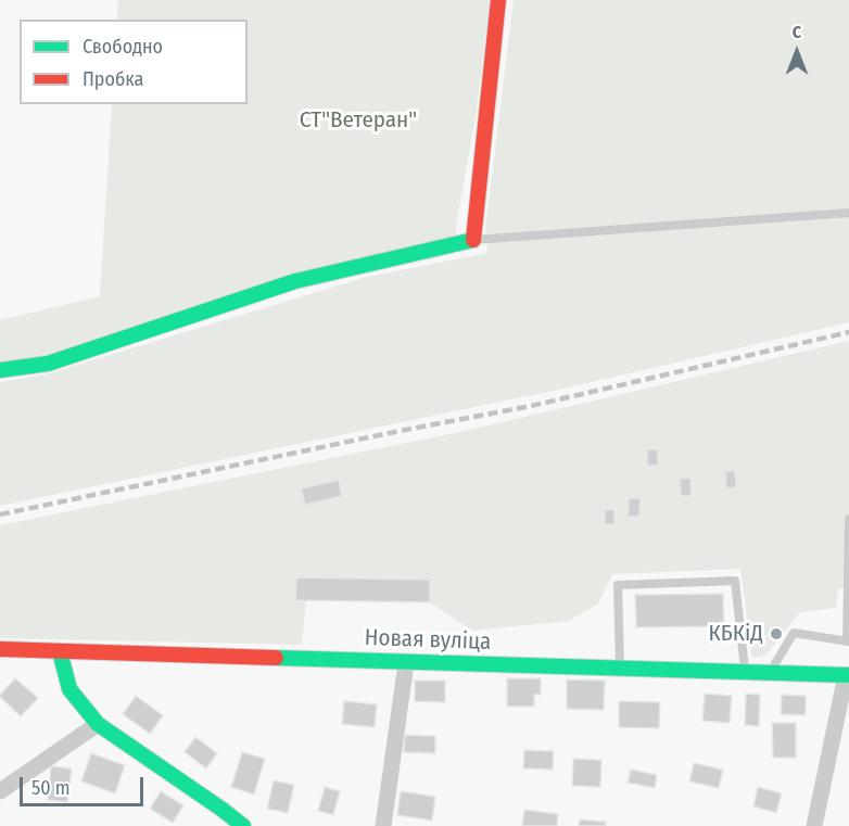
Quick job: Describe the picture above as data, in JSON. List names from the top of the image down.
{
  "streets": {
    "street": ["Новая вуліца"]
  },
  "parks": ["СТ\"Ветеран\""],
  "places": ["КБКіД"],
  "legend": ["Свободно", "Пробка"],
  "scale_bar": "50 m",
  "north": "top"
}
